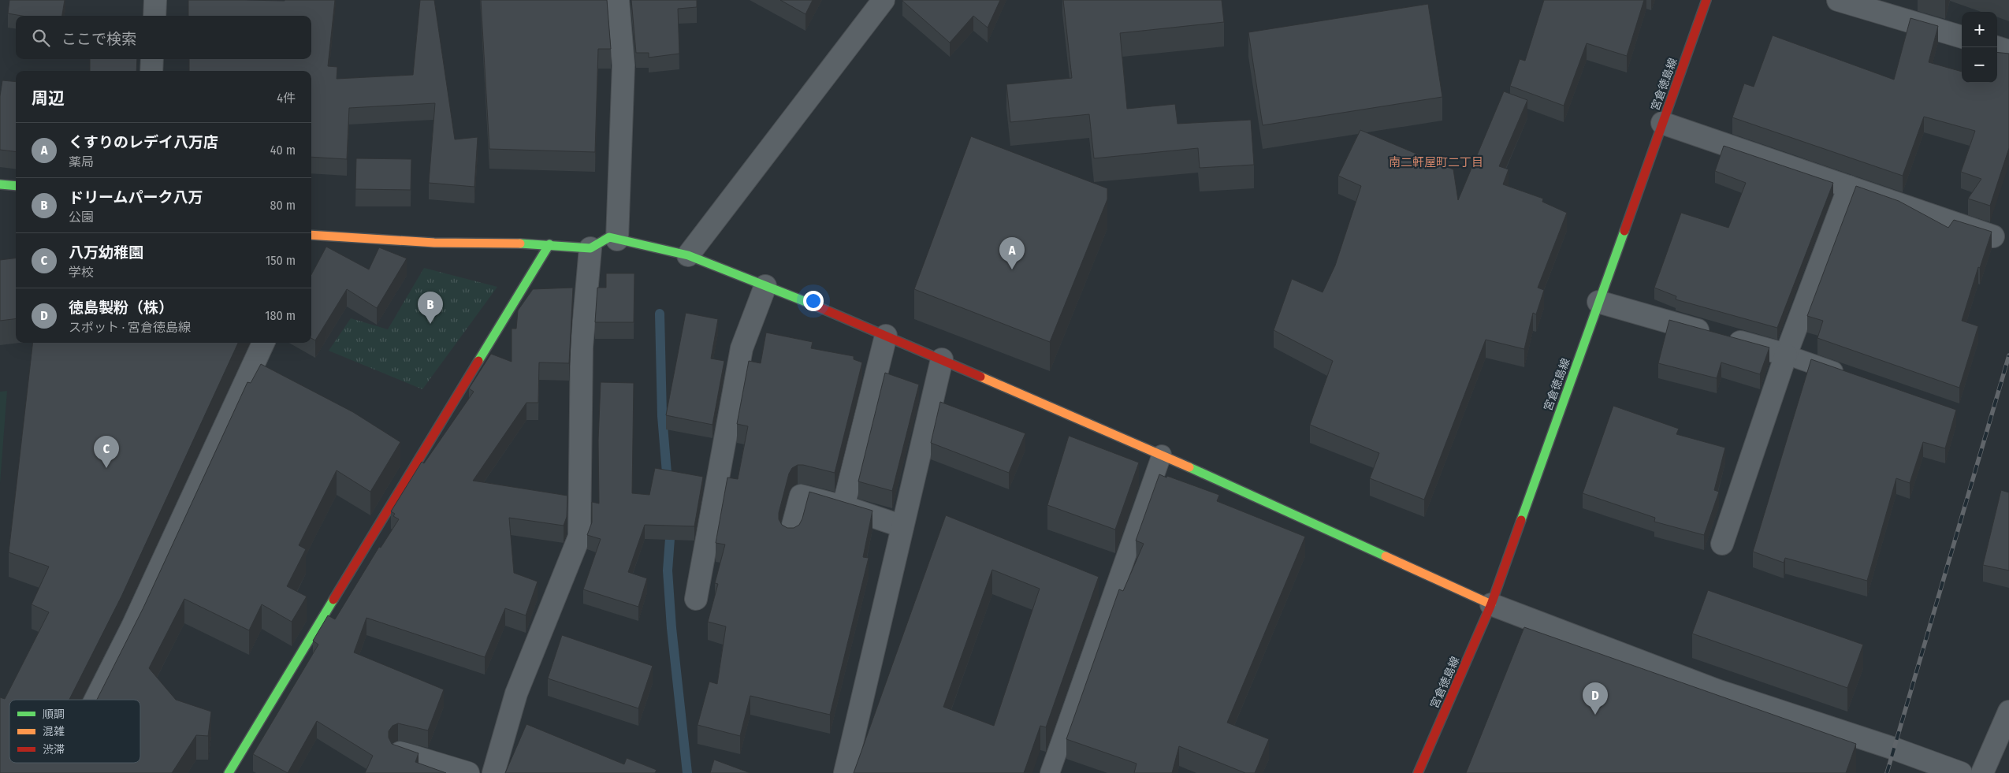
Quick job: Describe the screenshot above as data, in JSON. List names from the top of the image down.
{
  "streets": {
    "street": ["宮倉徳島線"]
  },
  "districts": ["南二軒屋町二丁目"],
  "legend": ["順調", "混雑", "渋滞"],
  "page": {
    "map_buttons": ["+", "−"],
    "search": "ここで検索",
    "heading": ["周辺", "4件"],
    "list": [
      {
        "mark": "A",
        "name": "くすりのレデイ八万店",
        "note": "薬局",
        "value": "40 m"
      },
      {
        "mark": "B",
        "name": "ドリームパーク八万",
        "note": "公園",
        "value": "80 m"
      },
      {
        "mark": "C",
        "name": "八万幼稚園",
        "note": "学校",
        "value": "150 m"
      },
      {
        "mark": "D",
        "name": "徳島製粉（株）",
        "note": "スポット · 宮倉徳島線",
        "value": "180 m"
      }
    ],
    "pins": [
      "A",
      "B",
      "C",
      "D"
    ]
  }
}
